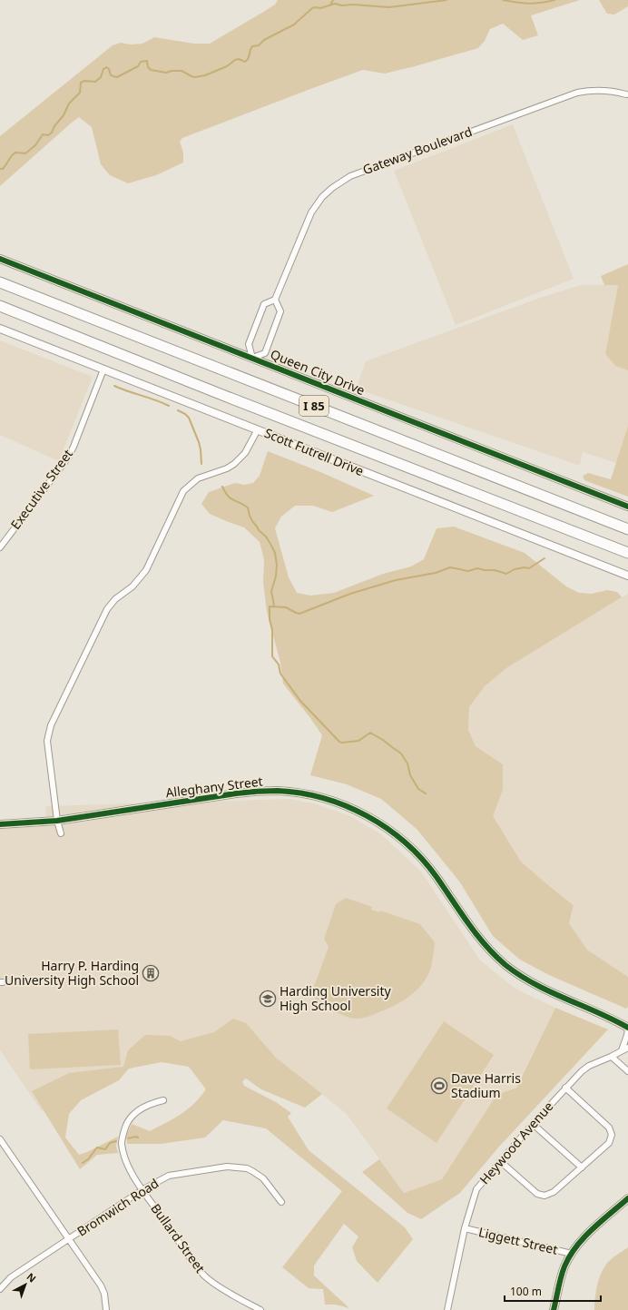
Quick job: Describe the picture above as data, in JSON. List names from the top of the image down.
{
  "streets": {
    "highway": ["I 85"],
    "street": [
      "Gateway Boulevard",
      "Queen City Drive",
      "Scott Futrell Drive",
      "Executive Street",
      "Alleghany Street",
      "Heywood Avenue",
      "Bromwich Road",
      "Bullard Street",
      "Liggett Street"
    ]
  },
  "crossings": [
    ["Gateway Boulevard", "Queen City Drive"],
    ["Scott Futrell Drive", "Executive Street"],
    ["Heywood Avenue", "Liggett Street"],
    ["Bromwich Road", "Bullard Street"]
  ],
  "places": {
    "building": ["Harry P. Harding University High School"],
    "school or university": ["Harding University High School"],
    "sports": ["Dave Harris Stadium"]
  },
  "scale_bar": "100 m",
  "north": "top right"
}
